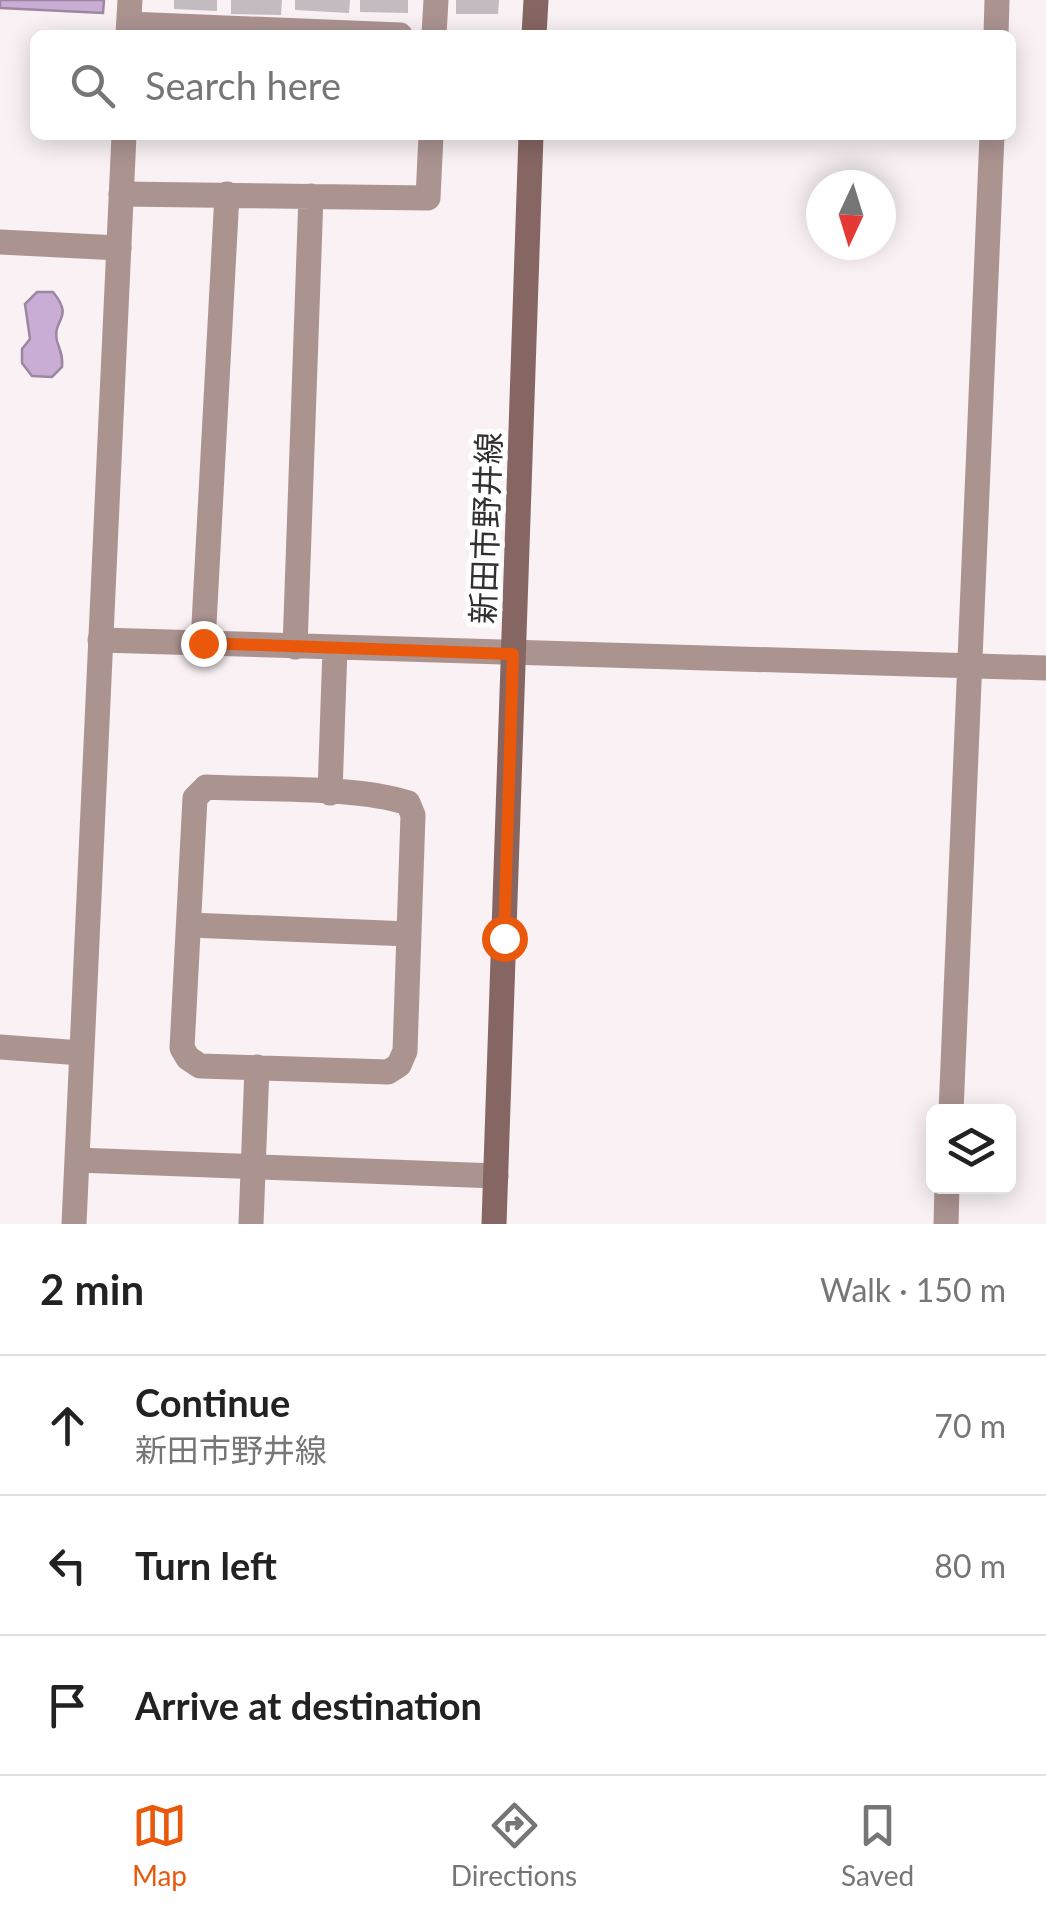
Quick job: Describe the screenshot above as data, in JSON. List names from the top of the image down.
{
  "streets": {
    "main road": ["新田市野井線"]
  },
  "north": "bottom",
  "page": {
    "search": "Search here",
    "heading": ["2 min", "Walk · 150 m"],
    "list": [
      ["Continue", "新田市野井線", "70 m"],
      ["Turn left", "80 m"],
      "Arrive at destination"
    ],
    "nav": ["Map", "Directions", "Saved"]
  }
}
